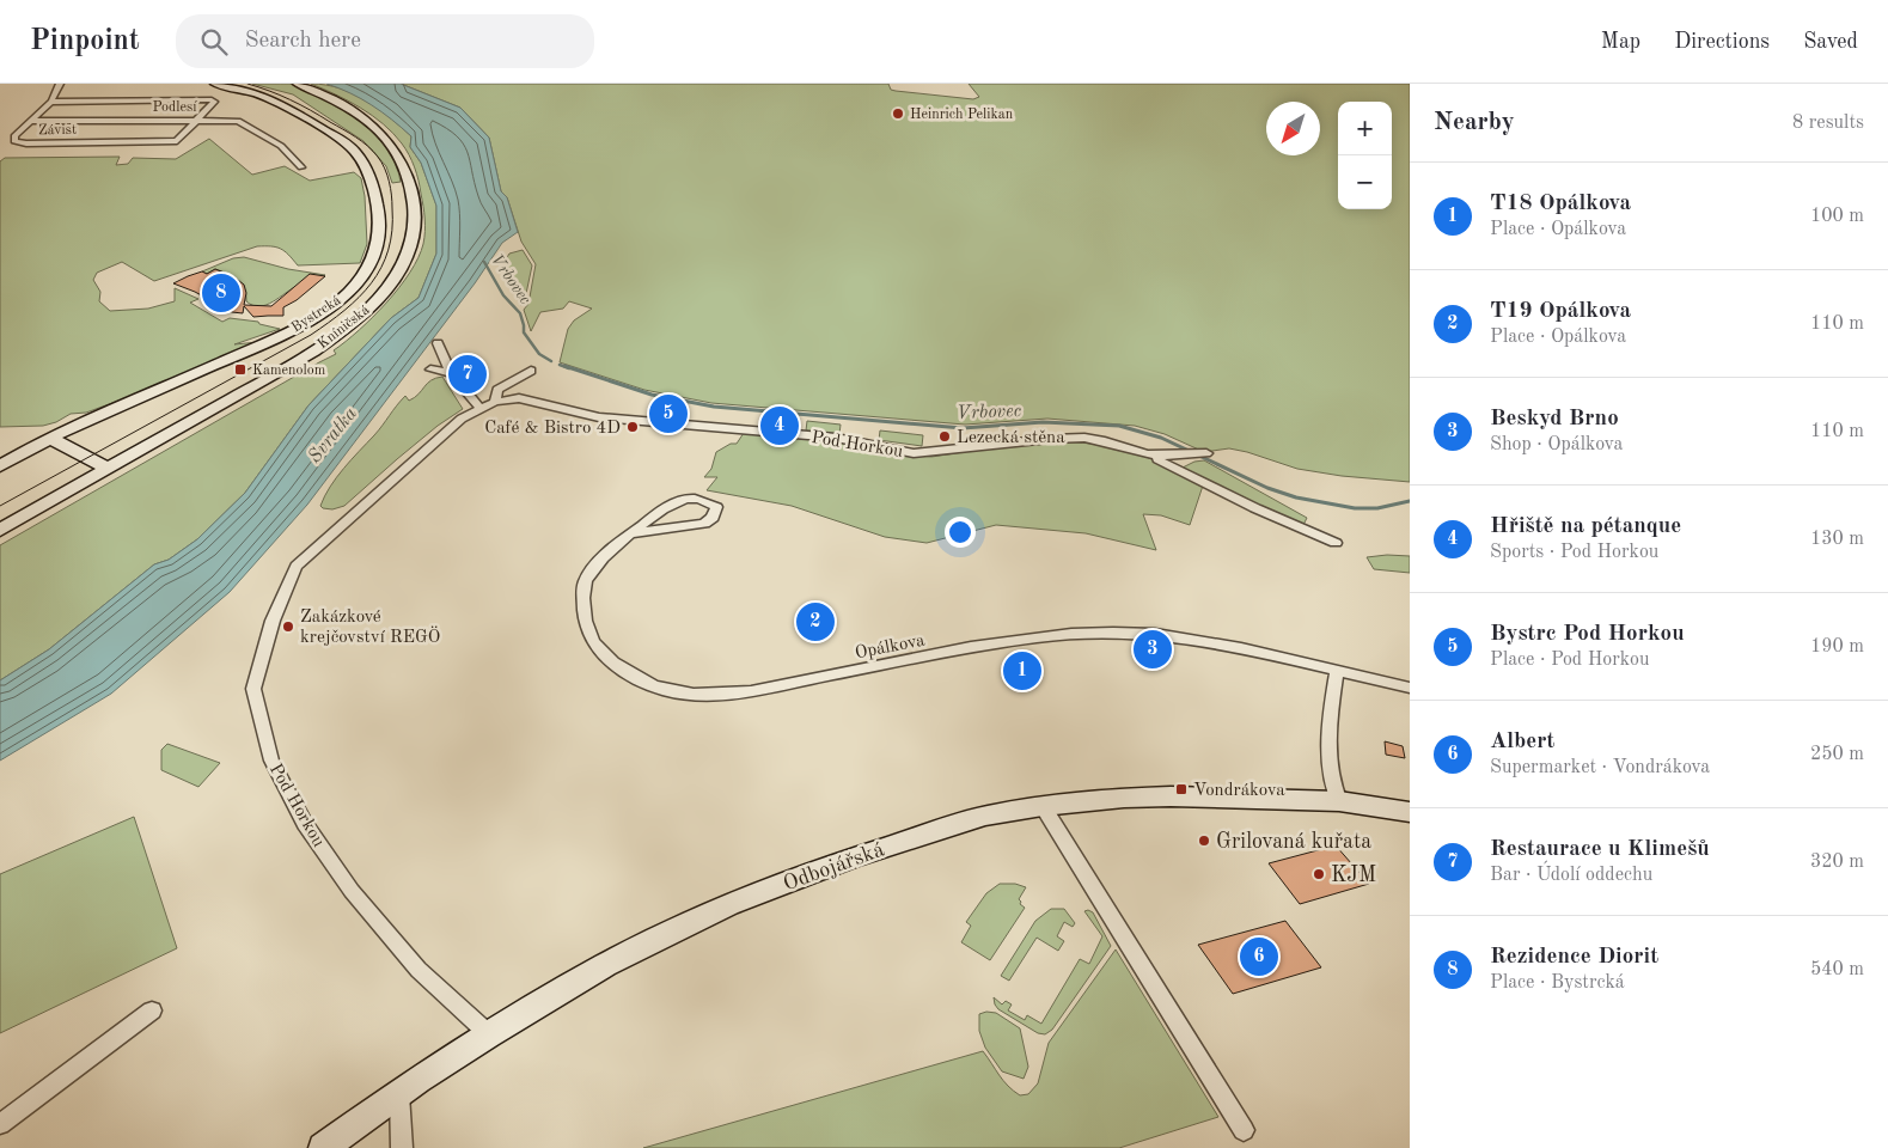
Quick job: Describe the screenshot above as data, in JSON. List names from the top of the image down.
{
  "streets": {
    "street": [
      "Podlesí",
      "Závist",
      "Bystrcká",
      "Kníničská",
      "Pod Horkou",
      "Opálkova",
      "Odbojářská"
    ]
  },
  "crossings": [
    ["Podlesí", "Závist"],
    ["Pod Horkou", "Odbojářská"]
  ],
  "water": ["Vrbovec", "Svratka"],
  "places": {
    "other": [
      "Heinrich Pelikan",
      "Café & Bistro 4D",
      "Lezecká stěna",
      "Zakázkové krejčovství REGÖ",
      "Grilovaná kuřata",
      "KJM"
    ],
    "transit": ["Kamenolom", "Vondrákova"]
  },
  "north": "bottom left",
  "page": {
    "header": "Pinpoint",
    "search": "Search here",
    "nav": ["Map", "Directions", "Saved"],
    "heading": ["Nearby", "8 results"],
    "map_buttons": ["+", "−"],
    "list": [
      {
        "mark": "1",
        "name": "T18 Opálkova",
        "note": "Place · Opálkova",
        "value": "100 m"
      },
      {
        "mark": "2",
        "name": "T19 Opálkova",
        "note": "Place · Opálkova",
        "value": "110 m"
      },
      {
        "mark": "3",
        "name": "Beskyd Brno",
        "note": "Shop · Opálkova",
        "value": "110 m"
      },
      {
        "mark": "4",
        "name": "Hřiště na pétanque",
        "note": "Sports · Pod Horkou",
        "value": "130 m"
      },
      {
        "mark": "5",
        "name": "Bystrc Pod Horkou",
        "note": "Place · Pod Horkou",
        "value": "190 m"
      },
      {
        "mark": "6",
        "name": "Albert",
        "note": "Supermarket · Vondrákova",
        "value": "250 m"
      },
      {
        "mark": "7",
        "name": "Restaurace u Klimešů",
        "note": "Bar · Údolí oddechu",
        "value": "320 m"
      },
      {
        "mark": "8",
        "name": "Rezidence Diorit",
        "note": "Place · Bystrcká",
        "value": "540 m"
      }
    ],
    "pins": [
      "8",
      "7",
      "5",
      "4",
      "2",
      "3",
      "1",
      "6"
    ]
  }
}
